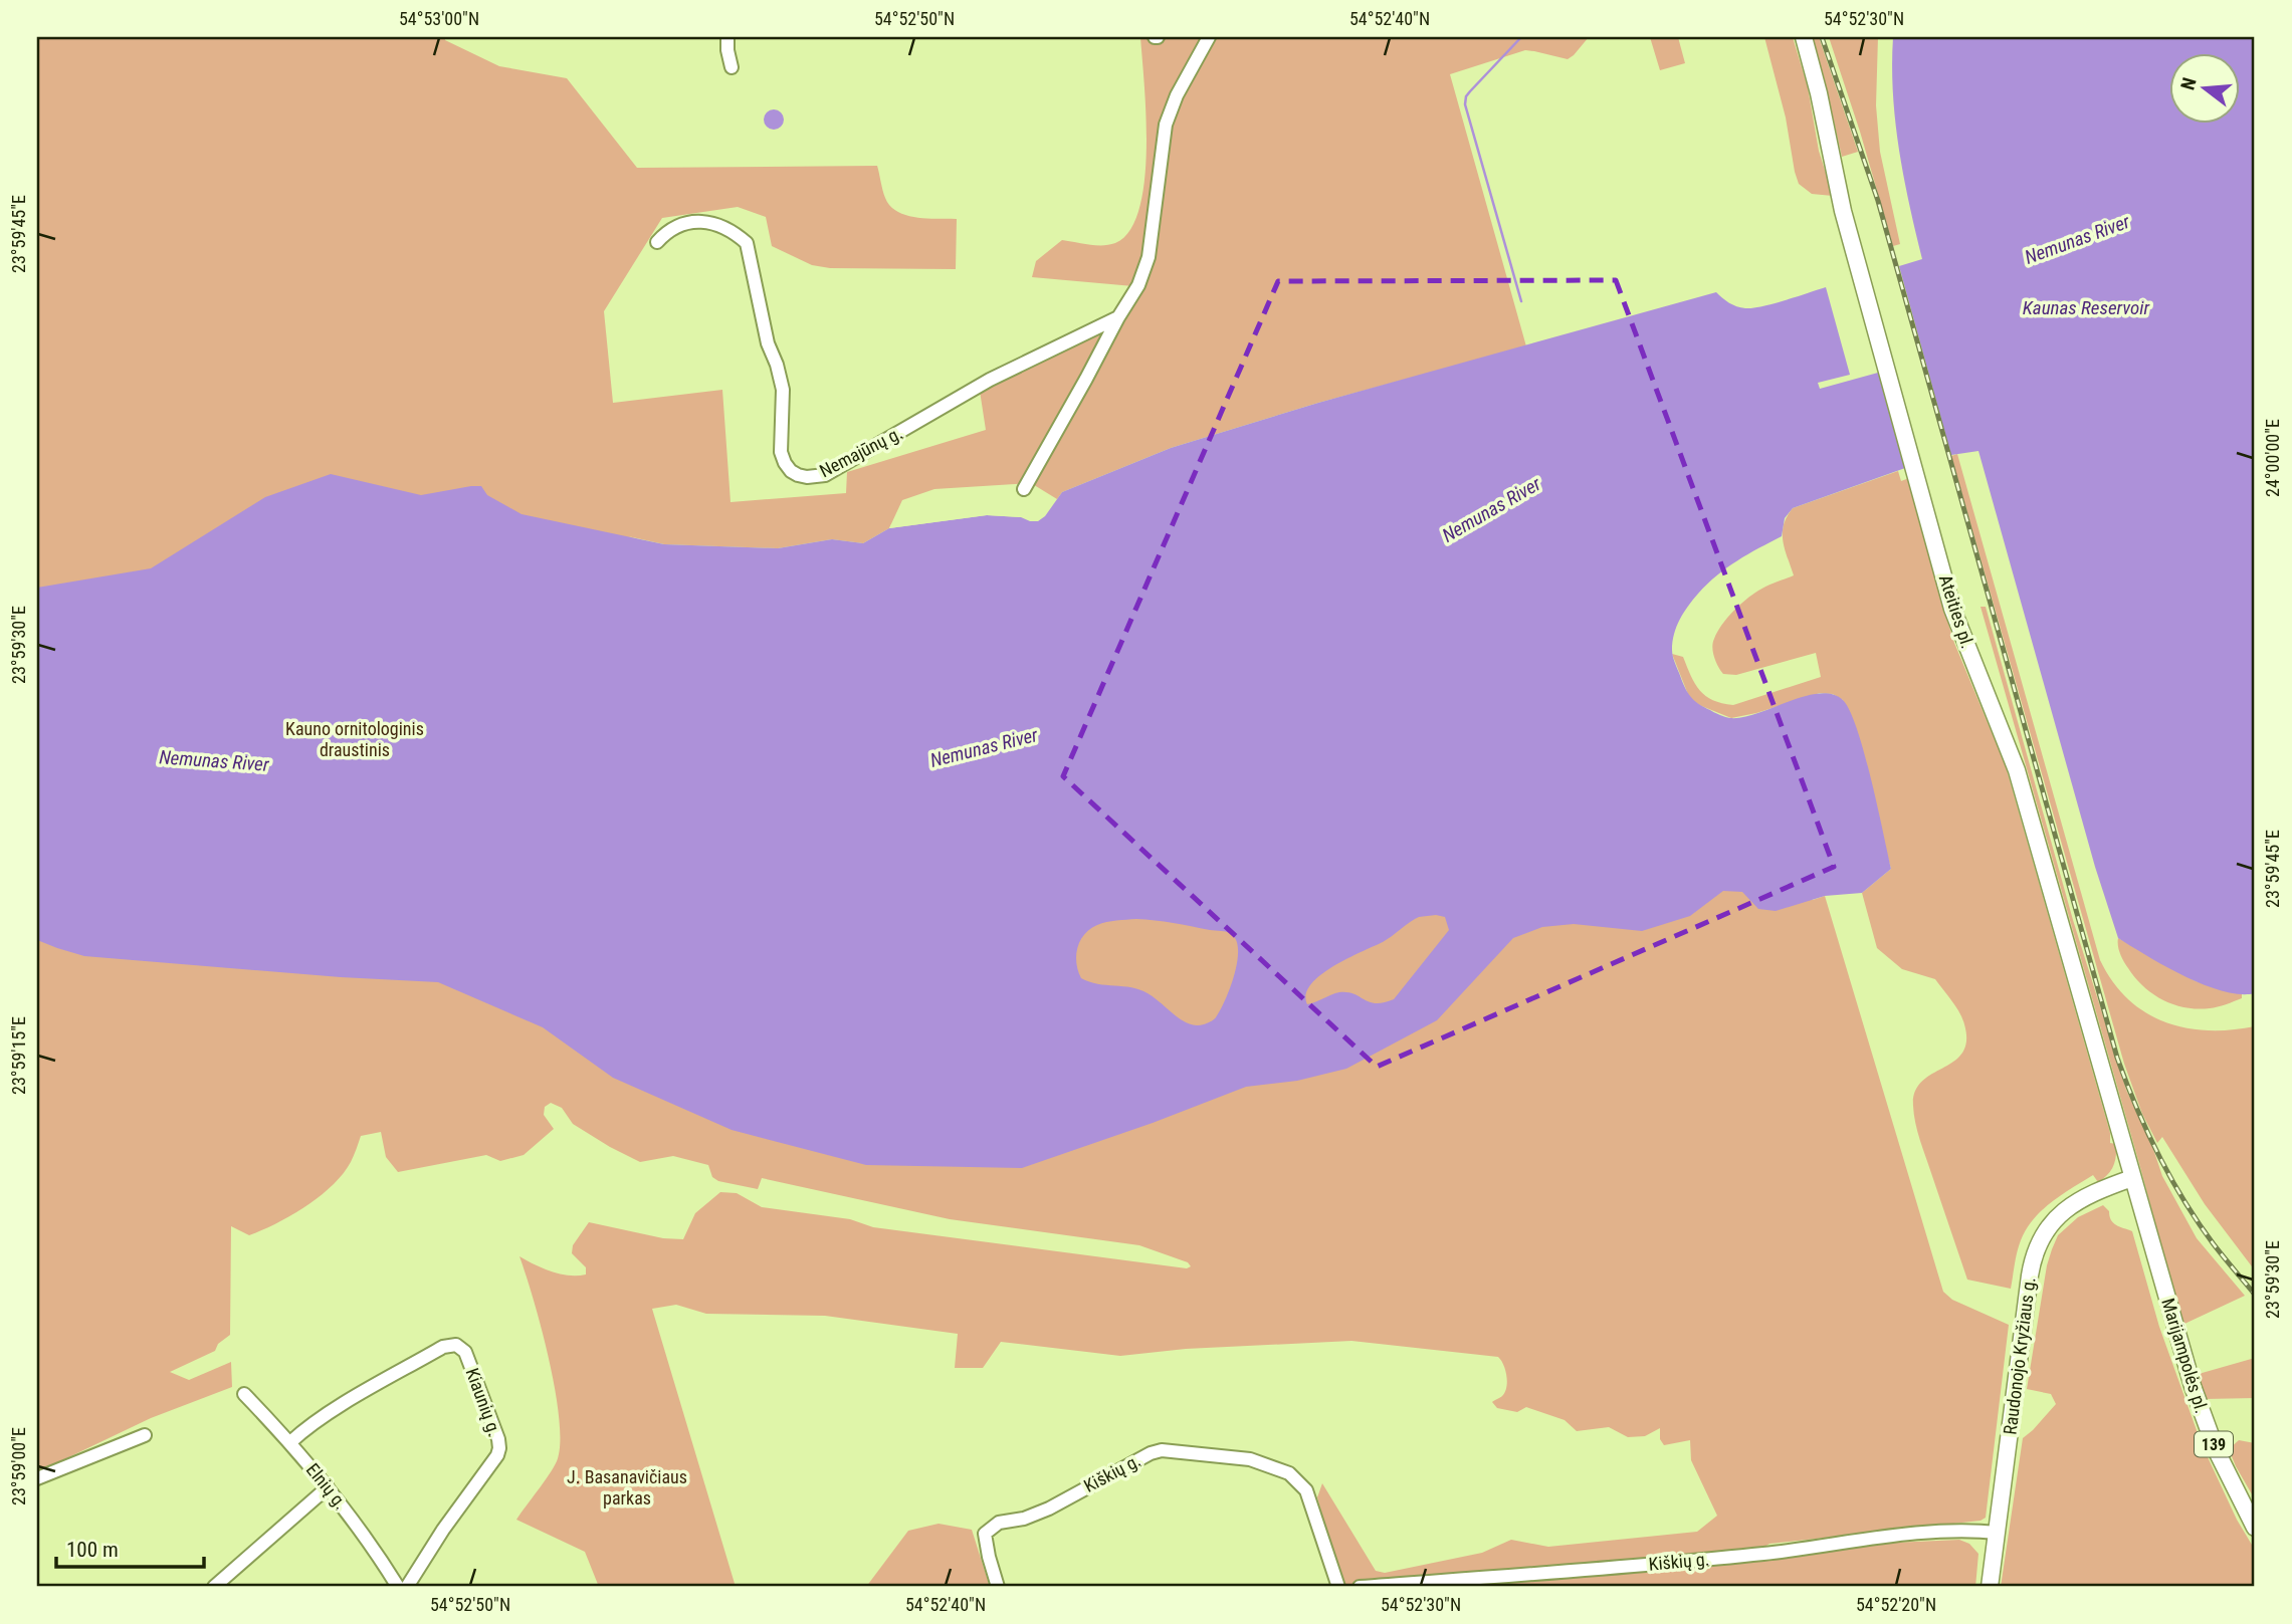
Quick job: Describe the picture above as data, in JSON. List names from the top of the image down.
{
  "streets": {
    "main road": [
      "Ateities pl.",
      "Raudonojo Kryžiaus g.",
      "Marijampolės pl.",
      "139"
    ],
    "street": [
      "Nemajūnų g.",
      "Kiaunių g.",
      "Kiškių g.",
      "Elnių g."
    ]
  },
  "crossings": [
    ["Ateities pl.", "Raudonojo Kryžiaus g."],
    ["Ateities pl.", "Marijampolės pl."],
    ["Raudonojo Kryžiaus g.", "Marijampolės pl."],
    ["Raudonojo Kryžiaus g.", "Kiškių g."],
    ["Kiaunių g.", "Elnių g."]
  ],
  "water": ["Nemunas River", "Kaunas Reservoir"],
  "parks": ["Kauno ornitologinis draustinis", "J. Basanavičiaus parkas"],
  "scale_bar": "100 m",
  "north": "left",
  "coordinates": [
    "54°53'00\"N",
    "54°52'50\"N",
    "54°52'40\"N",
    "54°52'30\"N",
    "23°59'45\"E",
    "24°00'00\"E",
    "23°59'30\"E",
    "23°59'15\"E",
    "23°59'00\"E",
    "54°52'20\"N"
  ]
}
